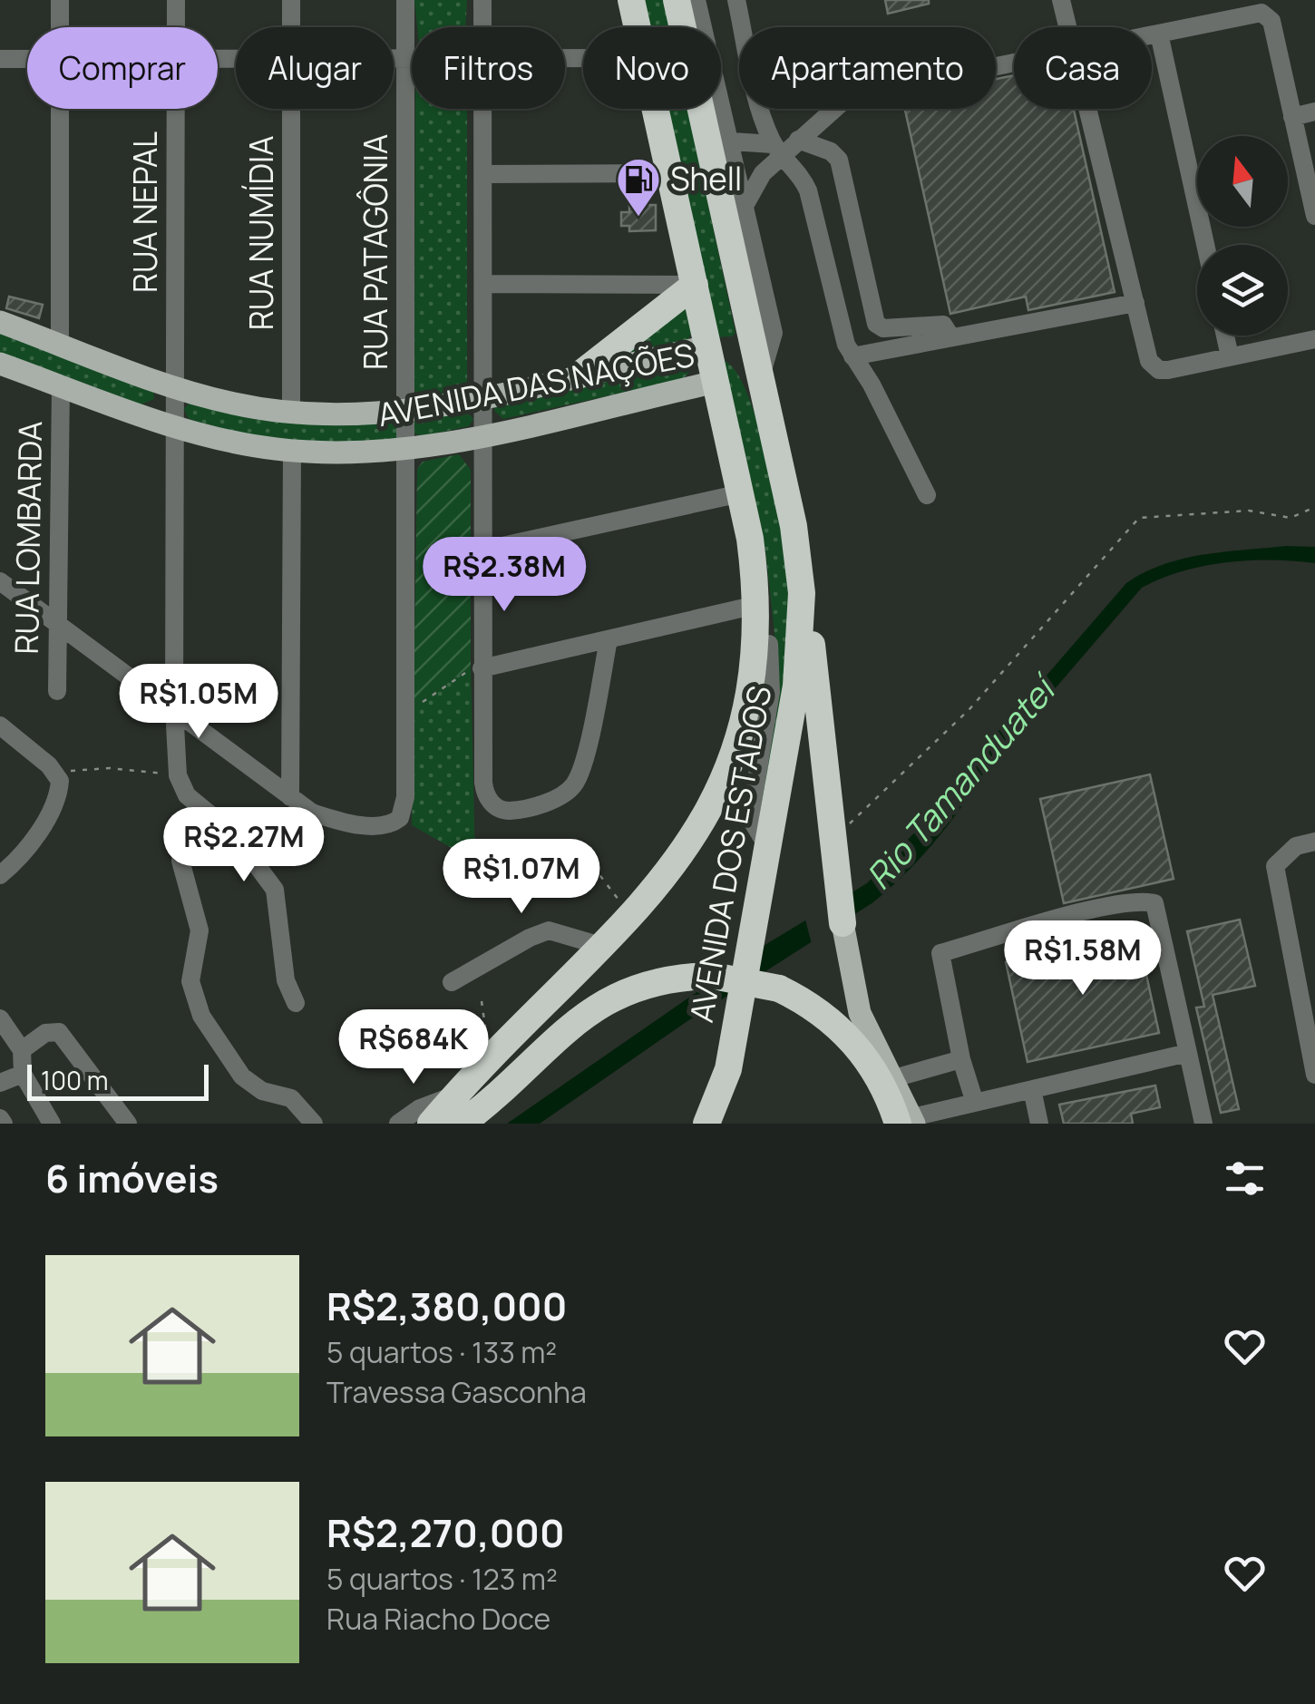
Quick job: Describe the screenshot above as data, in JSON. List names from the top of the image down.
{
  "streets": {
    "highway": ["AVENIDA DOS ESTADOS"],
    "main road": ["AVENIDA DAS NAÇÕES"],
    "street": [
      "RUA NEPAL",
      "RUA NUMÍDIA",
      "RUA PATAGÔNIA",
      "RUA LOMBARDA"
    ]
  },
  "crossings": [
    ["RUA NEPAL", "AVENIDA DAS NAÇÕES"],
    ["RUA NUMÍDIA", "AVENIDA DAS NAÇÕES"],
    ["RUA PATAGÔNIA", "AVENIDA DAS NAÇÕES"],
    ["AVENIDA DAS NAÇÕES", "RUA LOMBARDA"],
    ["AVENIDA DAS NAÇÕES", "AVENIDA DOS ESTADOS"]
  ],
  "water": ["Rio Tamanduateí"],
  "places": {
    "fuel station": ["Shell"]
  },
  "scale_bar": "100 m",
  "north": "top",
  "page": {
    "chip": [
      "Comprar",
      "Alugar",
      "Filtros",
      "Novo",
      "Apartamento",
      "Casa"
    ],
    "price": [
      "R$2.38M",
      "R$1.05M",
      "R$2.27M",
      "R$1.07M",
      "R$1.58M",
      "R$684K"
    ],
    "scale": "100 m",
    "heading": "6 imóveis",
    "list": [
      {
        "name": "R$2,380,000",
        "note": "5 quartos · 133 m² · Travessa Gasconha"
      },
      {
        "name": "R$2,270,000",
        "note": "5 quartos · 123 m² · Rua Riacho Doce"
      }
    ]
  }
}
